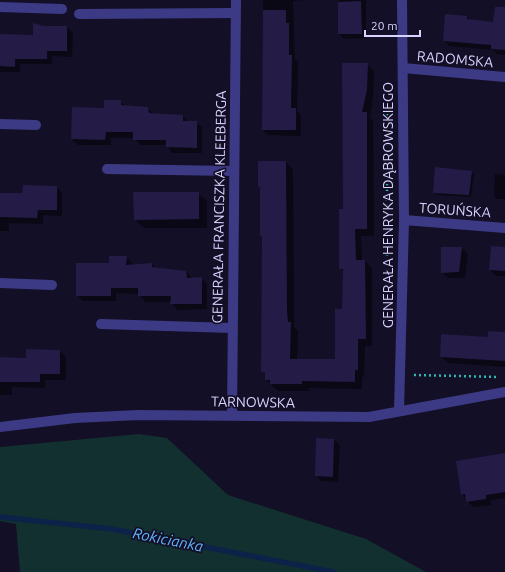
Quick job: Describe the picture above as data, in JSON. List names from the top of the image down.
{
  "streets": {
    "street": [
      "RADOMSKA",
      "GENERAŁA HENRYKA DĄBROWSKIEGO",
      "GENERAŁA FRANCISZKA KLEEBERGA",
      "TORUŃSKA",
      "TARNOWSKA"
    ]
  },
  "crossings": [
    ["RADOMSKA", "GENERAŁA HENRYKA DĄBROWSKIEGO"],
    ["GENERAŁA HENRYKA DĄBROWSKIEGO", "TORUŃSKA"],
    ["GENERAŁA HENRYKA DĄBROWSKIEGO", "TARNOWSKA"],
    ["GENERAŁA FRANCISZKA KLEEBERGA", "TARNOWSKA"]
  ],
  "water": ["Rokicianka"],
  "scale_bar": "20 m"
}
